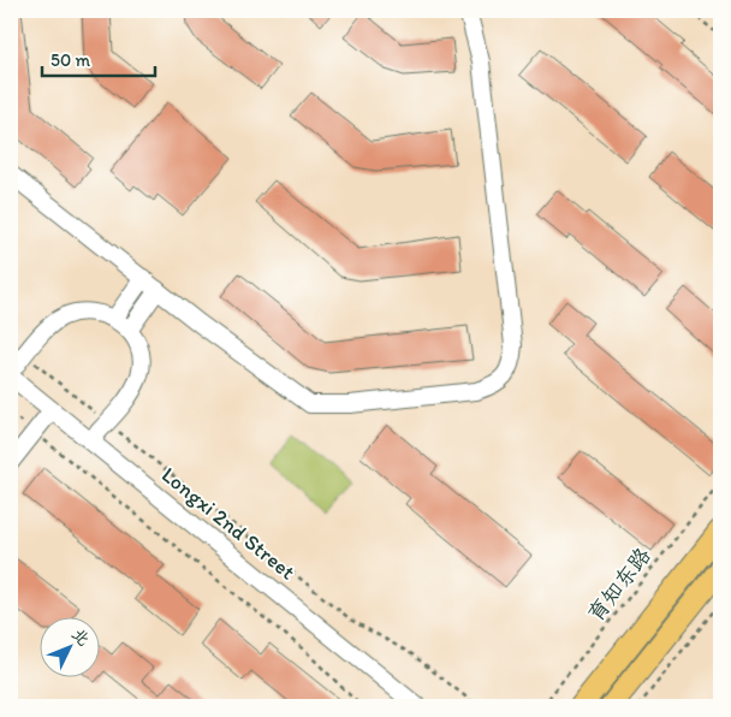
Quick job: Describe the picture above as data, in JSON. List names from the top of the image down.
{
  "streets": {
    "street": ["Longxi 2nd Street"],
    "path": ["育知东路"]
  },
  "scale_bar": "50 m",
  "north": "top right"
}
